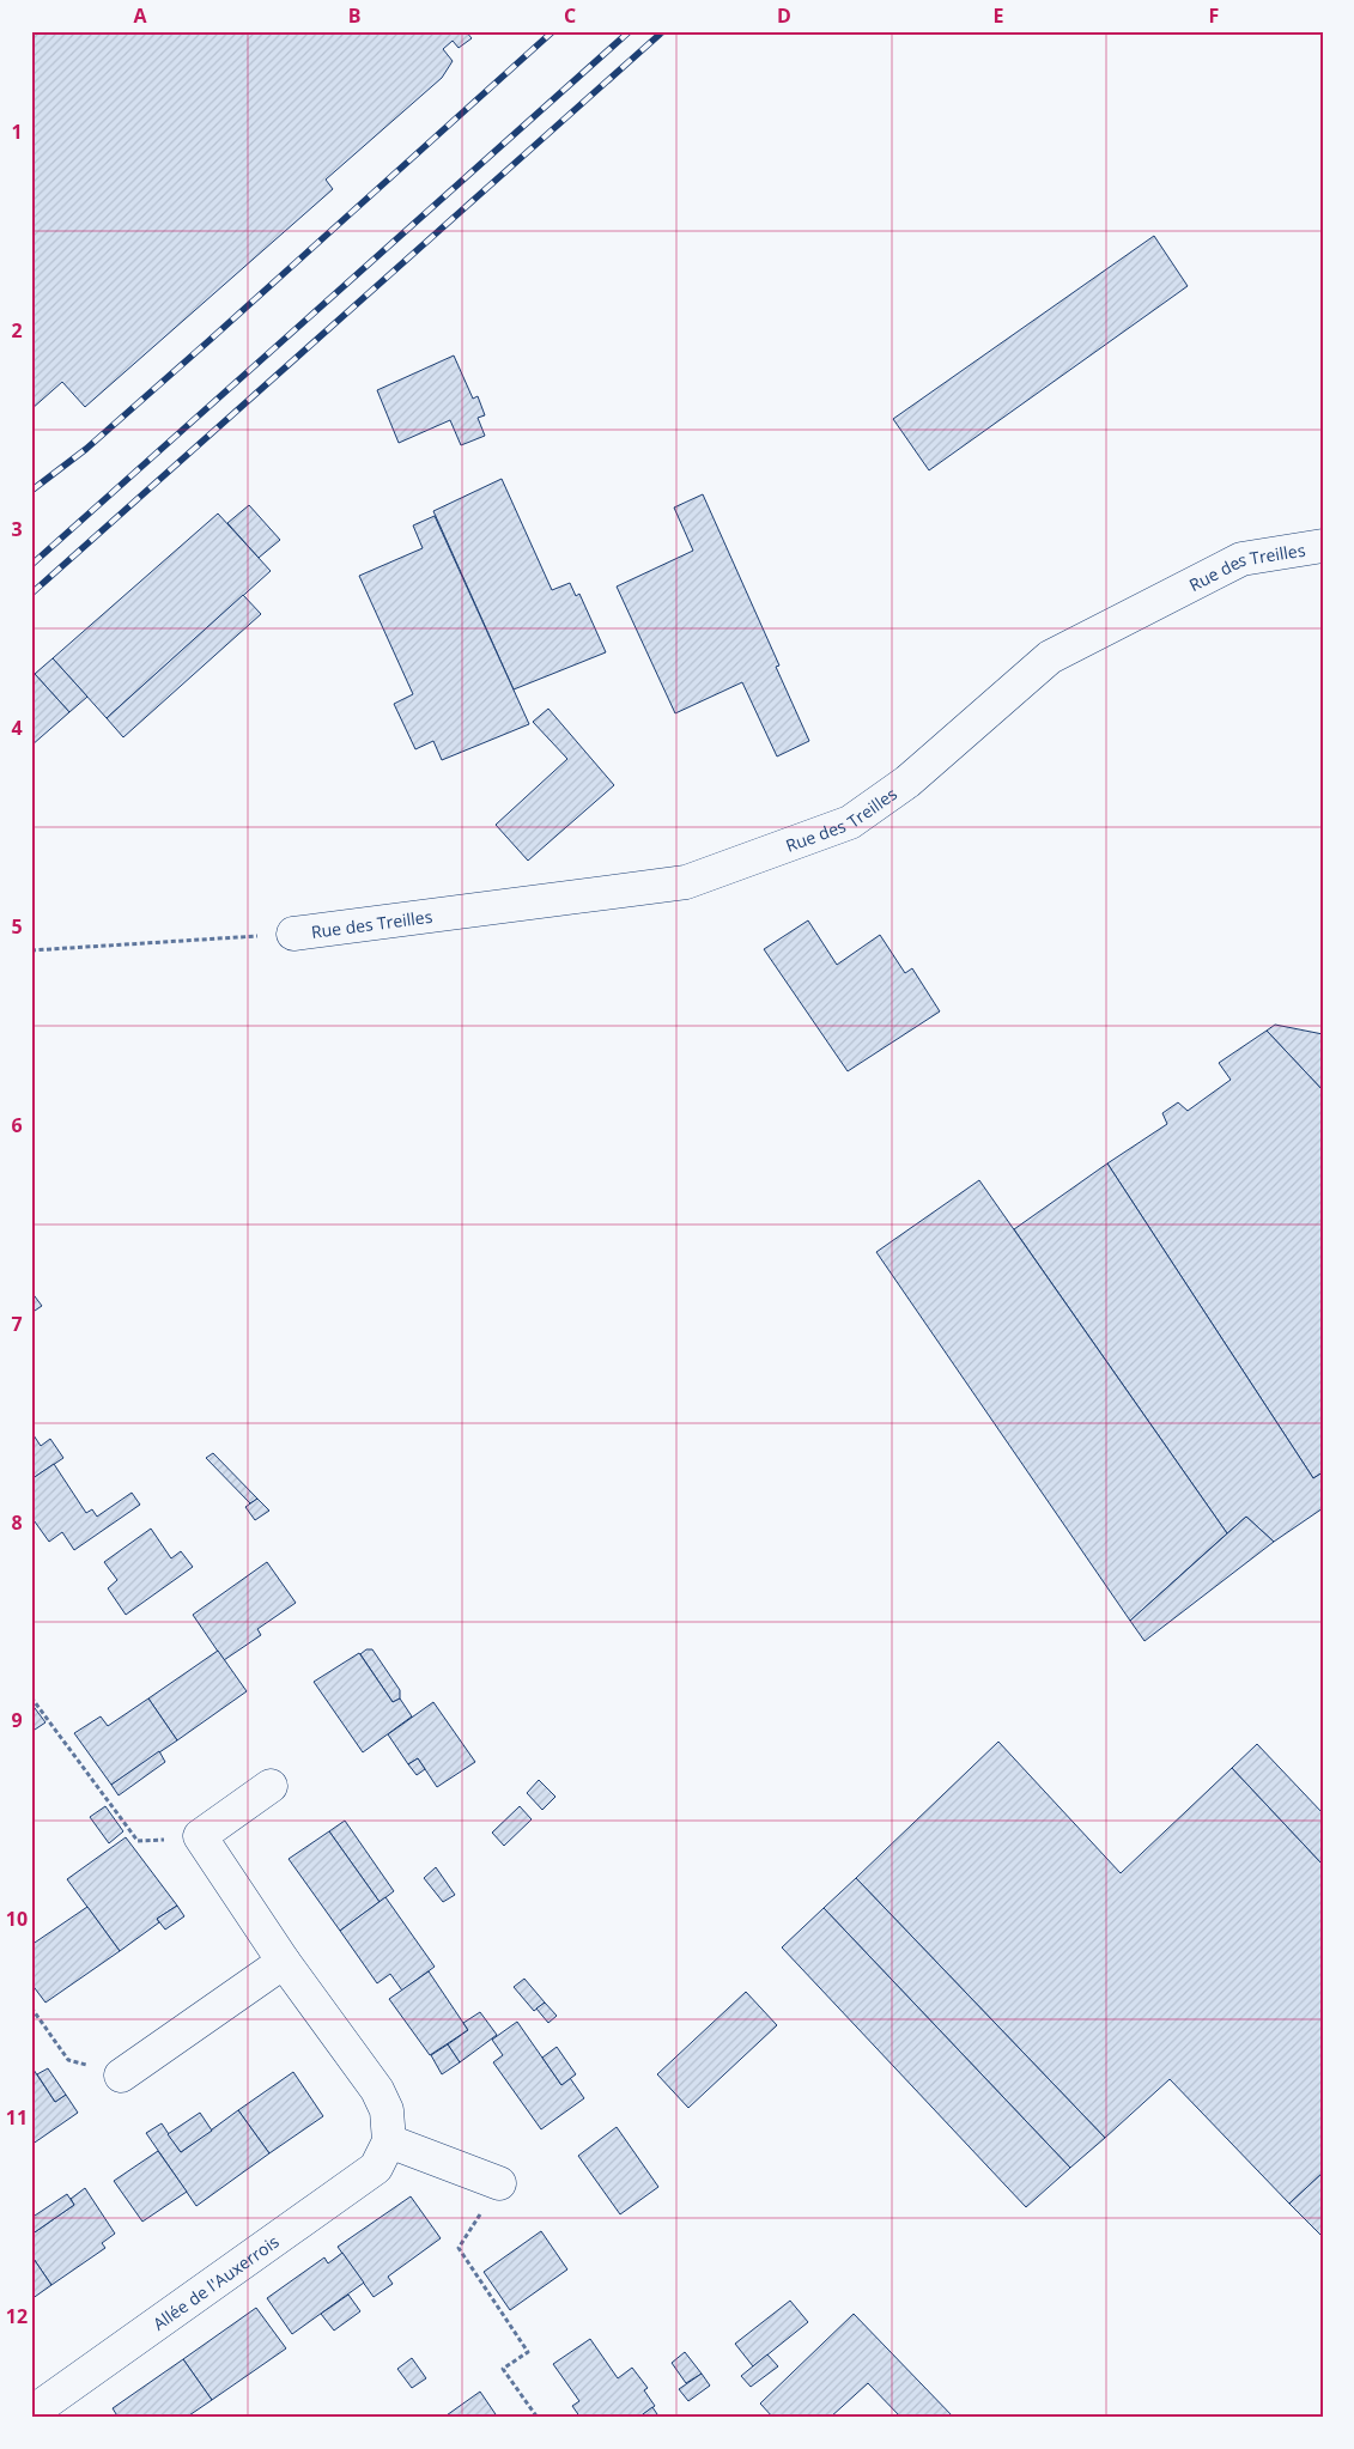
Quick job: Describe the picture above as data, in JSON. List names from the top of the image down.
{
  "streets": {
    "street": ["Rue des Treilles", "Allée de l'Auxerrois"]
  },
  "grid": {
    "columns": [
      "A",
      "B",
      "C",
      "D",
      "E",
      "F"
    ],
    "rows": [
      "1",
      "2",
      "3",
      "4",
      "5",
      "6",
      "7",
      "8",
      "9",
      "10",
      "11",
      "12"
    ]
  }
}
